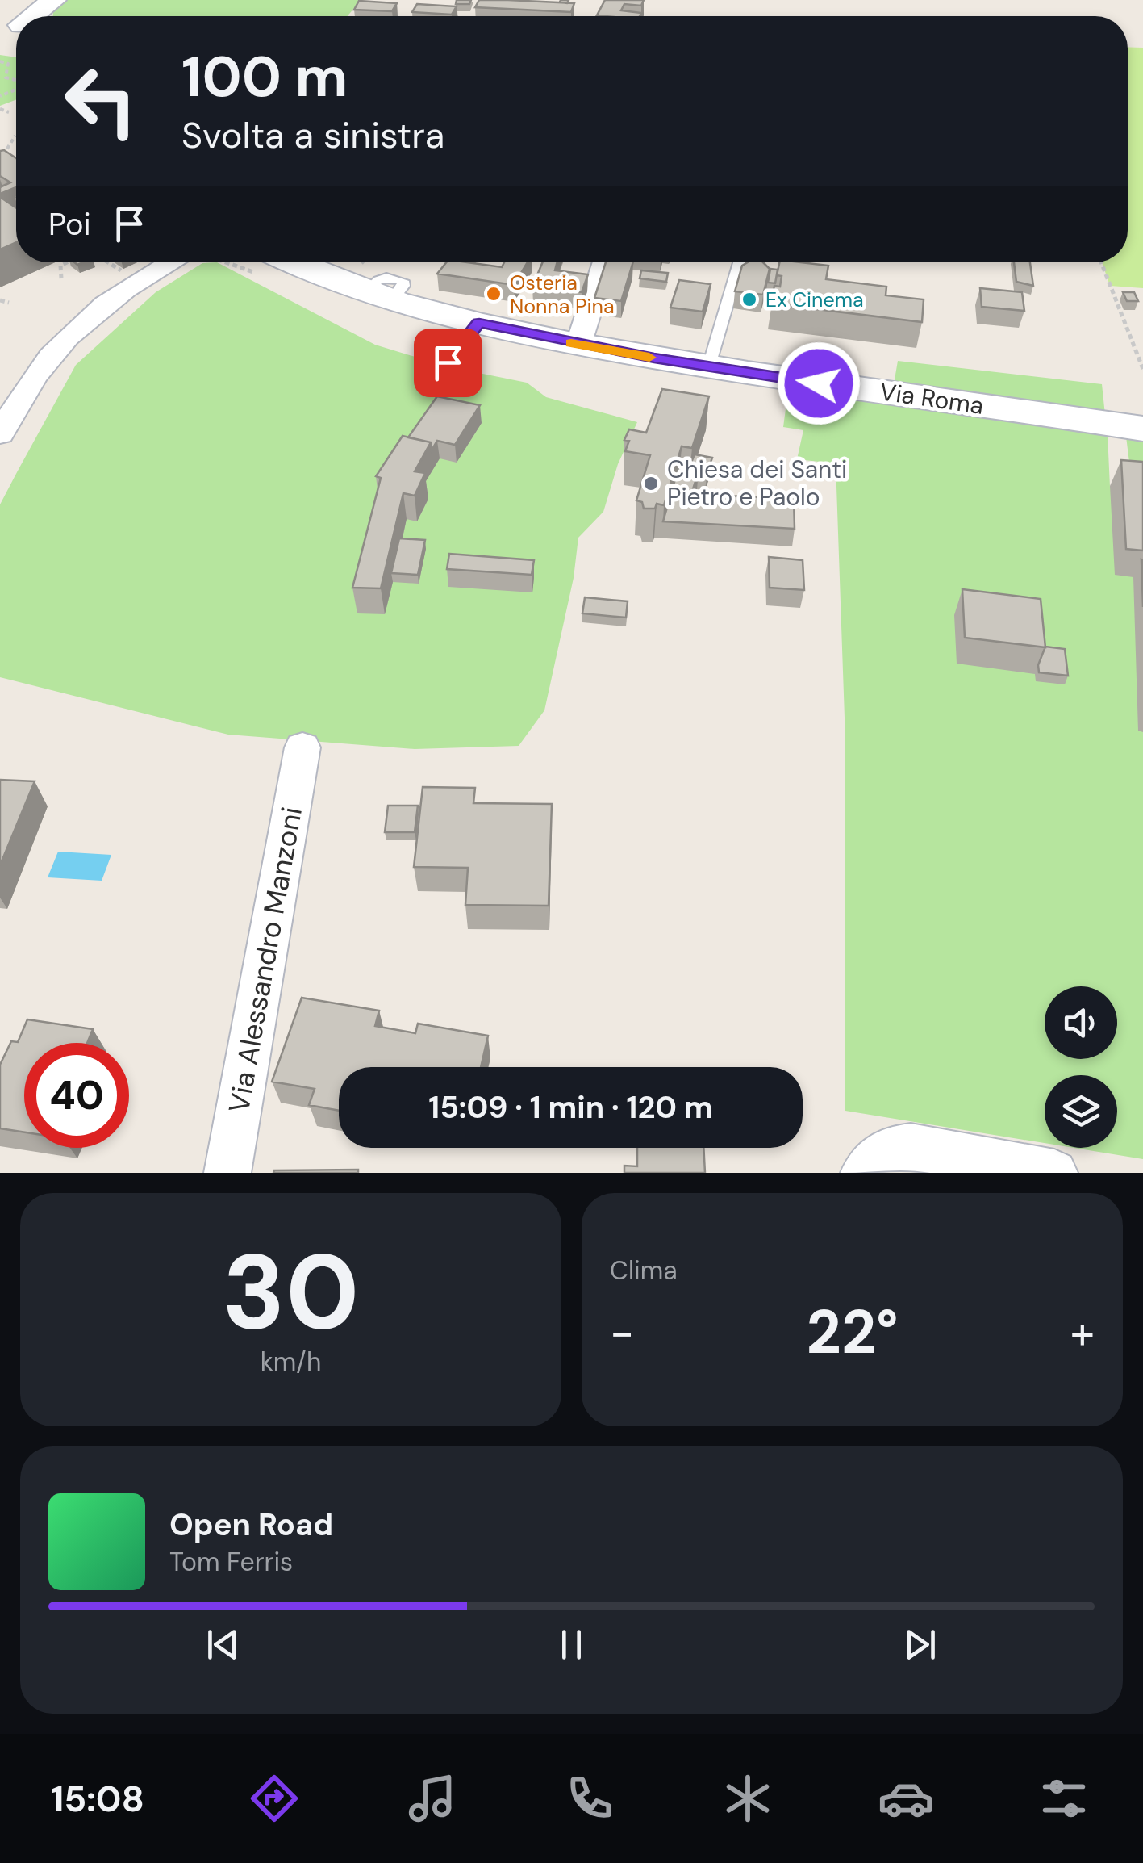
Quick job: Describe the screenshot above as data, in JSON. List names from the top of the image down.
{
  "streets": {
    "street": ["Via Roma", "Via Alessandro Manzoni"]
  },
  "places": ["Osteria Nonna Pina", "Ex Cinema", "Chiesa dei Santi Pietro e Paolo"],
  "page": {
    "turn": ["100 m", "Svolta a sinistra"],
    "then": "Poi",
    "limit": "40",
    "trip": "15:09 · 1 min · 120 m",
    "tile": [
      ["30", "km/h"],
      "Clima"
    ],
    "heat": ["−", "22°", "+"],
    "song": ["Open Road", "Tom Ferris"],
    "tabs": "15:08"
  }
}
